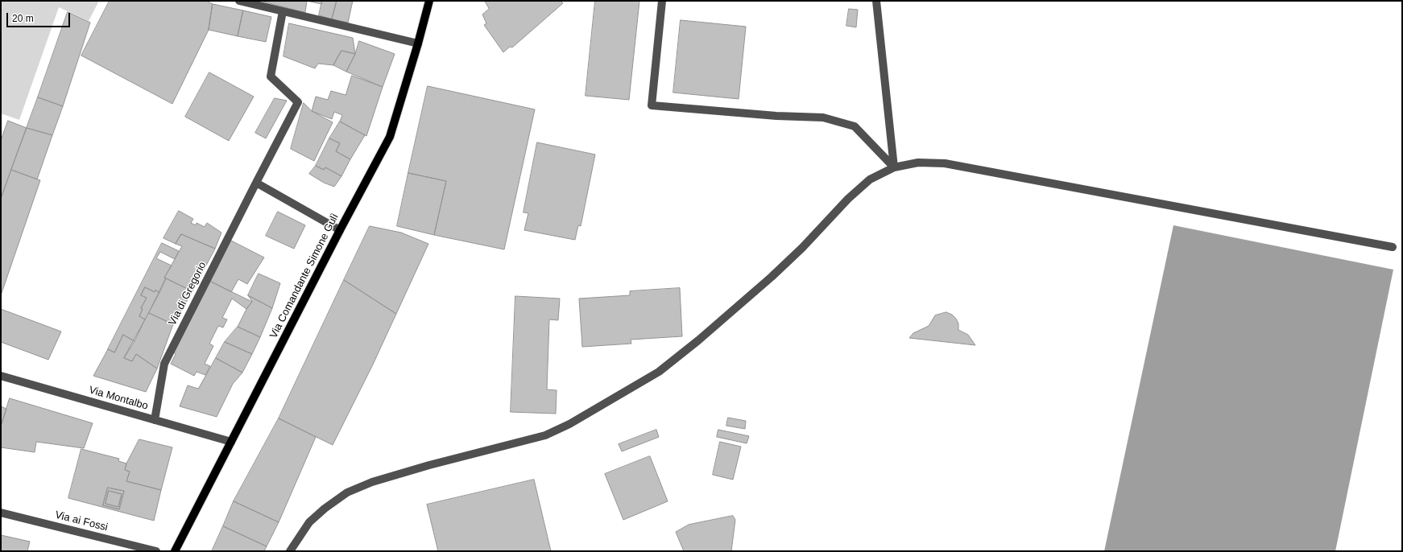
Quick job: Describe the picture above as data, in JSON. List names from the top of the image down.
{
  "streets": {
    "main road": ["Via Comandante Simone Gulì"],
    "street": ["Via di Gregorio", "Via Montalbo", "Via ai Fossi"]
  },
  "crossings": [
    ["Via Comandante Simone Gulì", "Via Montalbo"],
    ["Via di Gregorio", "Via Montalbo"]
  ],
  "scale_bar": "20 m"
}
